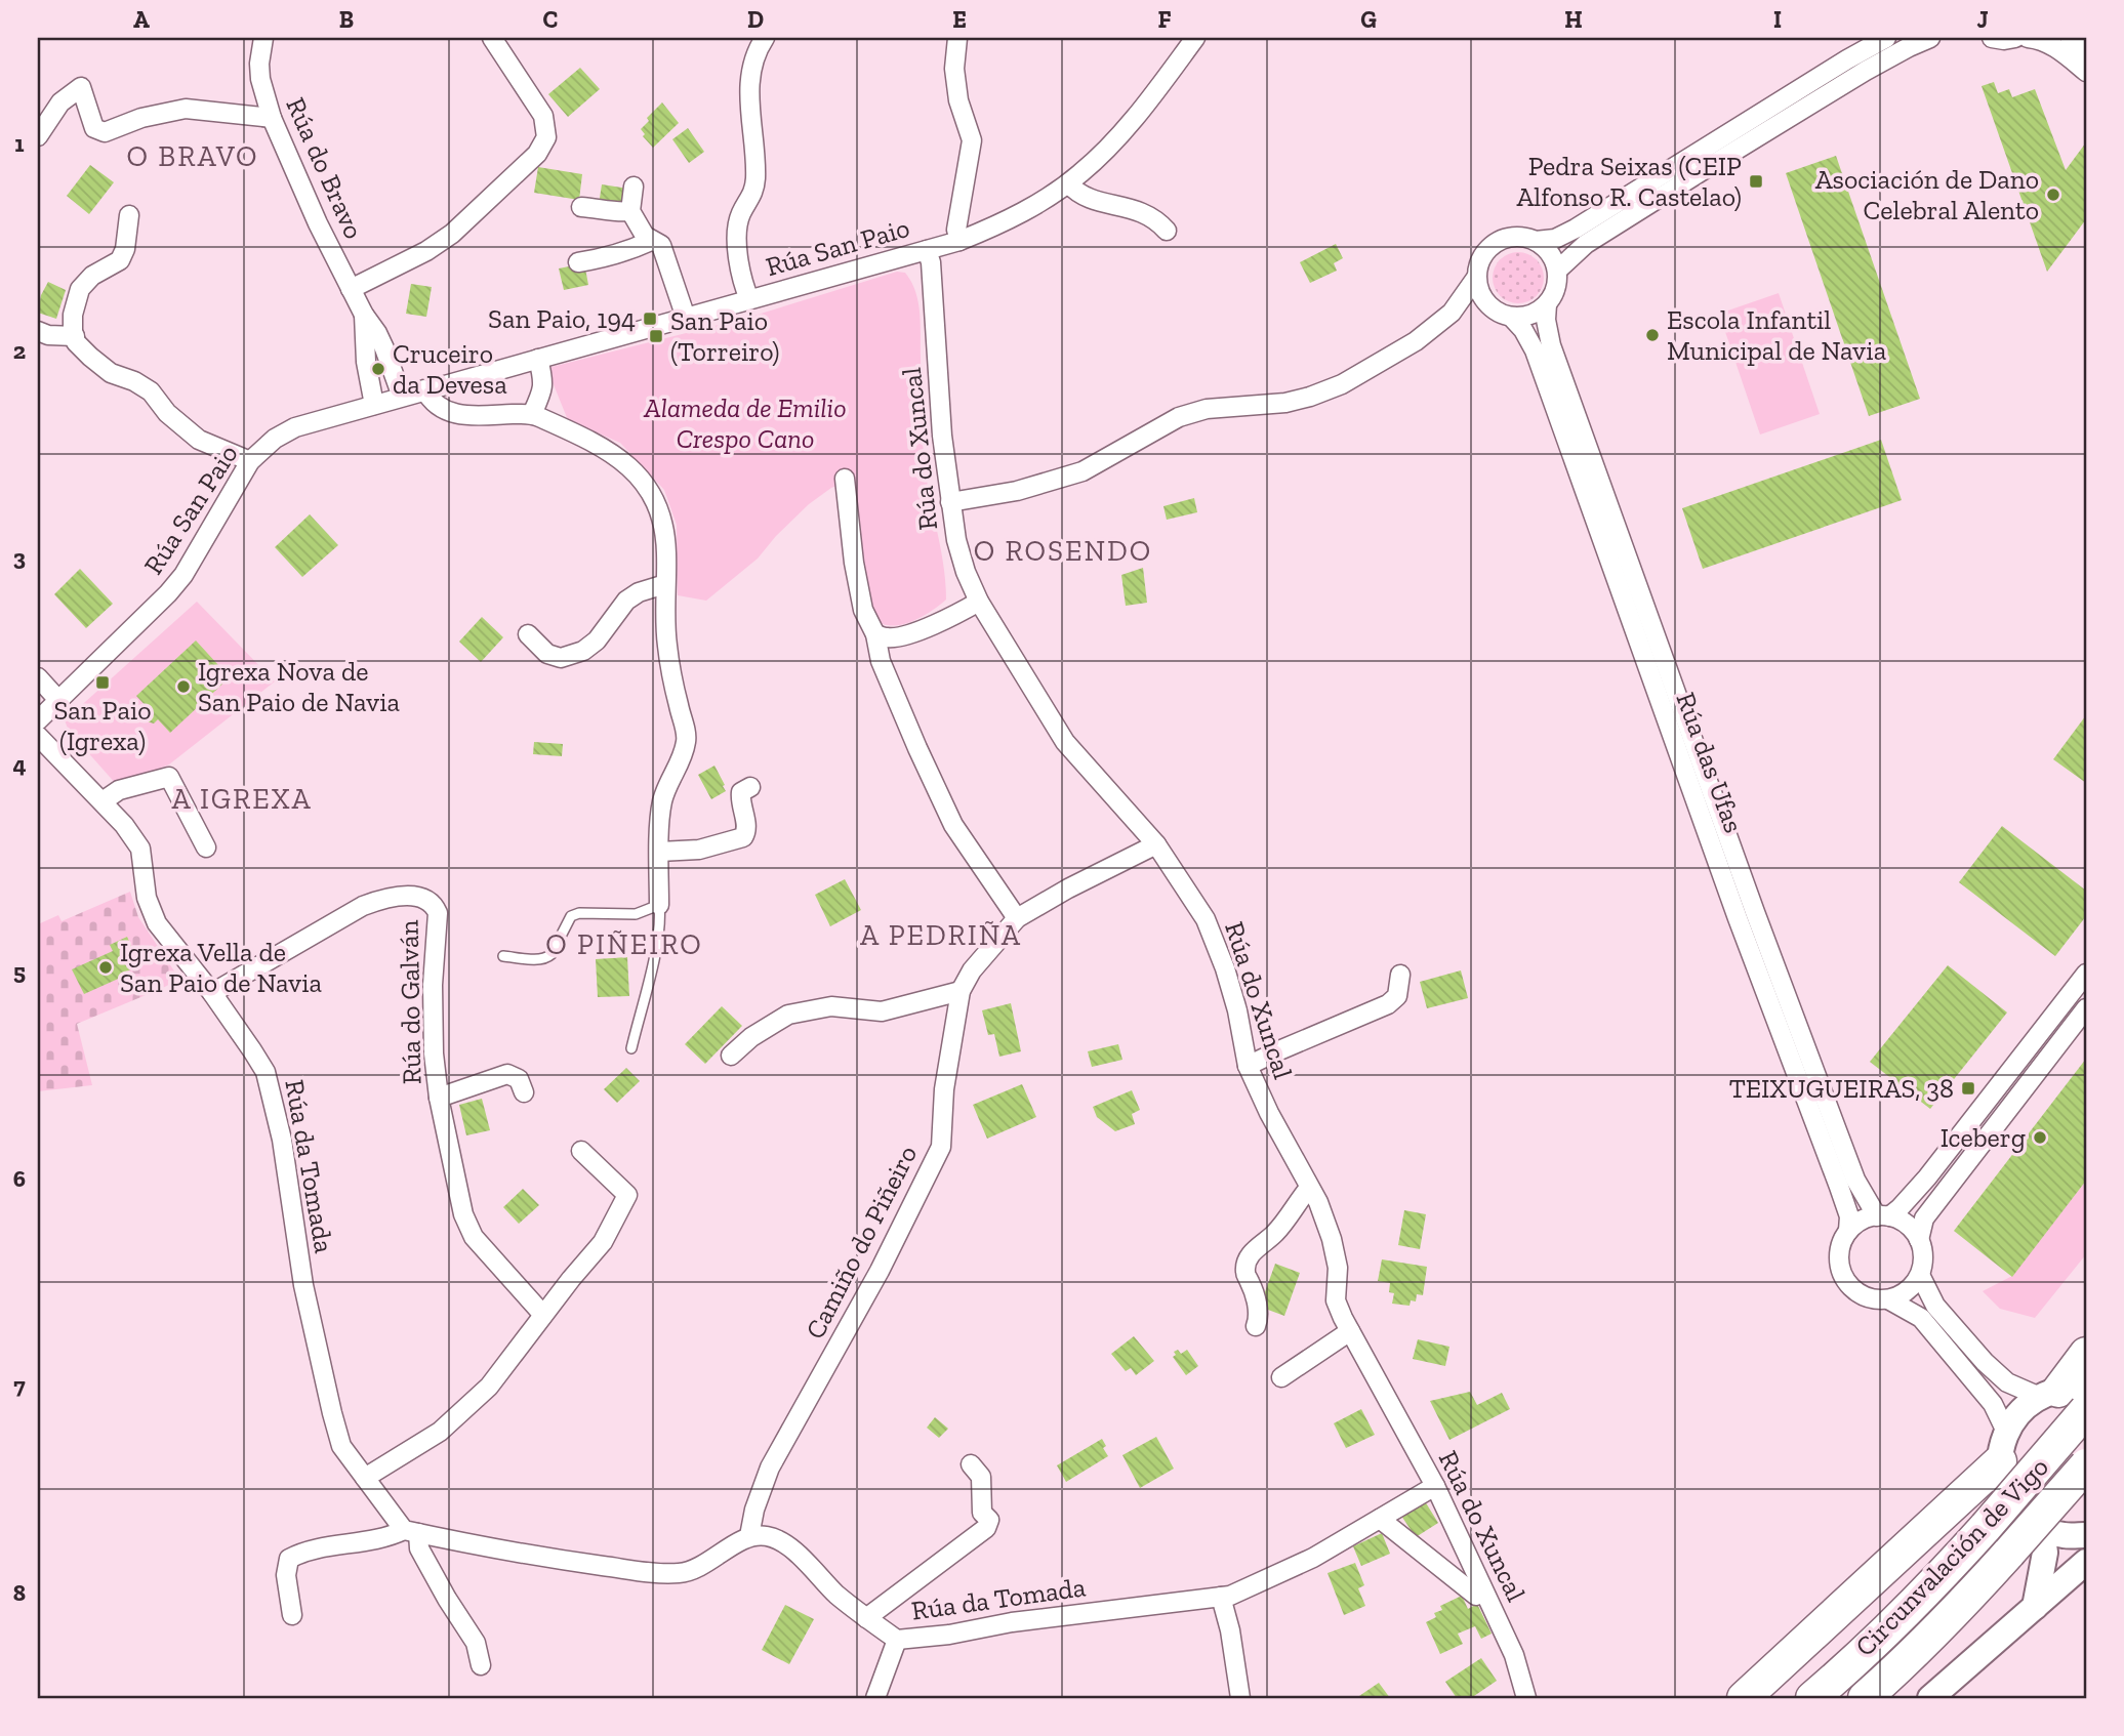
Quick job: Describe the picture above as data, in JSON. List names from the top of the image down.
{
  "streets": {
    "highway": ["Circunvalación de Vigo"],
    "street": [
      "Rúa do Bravo",
      "Rúa San Paio",
      "Rúa do Xuncal",
      "Rúa das Ufas",
      "Rúa do Galván",
      "Rúa da Tomada",
      "Camiño do Piñeiro"
    ]
  },
  "crossings": [
    ["Rúa do Bravo", "Rúa San Paio"],
    ["Rúa San Paio", "Rúa do Xuncal"],
    ["Rúa do Xuncal", "Rúa da Tomada"],
    ["Rúa do Xuncal", "Camiño do Piñeiro"],
    ["Rúa do Galván", "Rúa da Tomada"],
    ["Rúa da Tomada", "Camiño do Piñeiro"]
  ],
  "districts": [
    "O BRAVO",
    "O ROSENDO",
    "A IGREXA",
    "A PEDRIÑA",
    "O PIÑEIRO"
  ],
  "parks": ["Alameda de Emilio Crespo Cano"],
  "places": {
    "transit": [
      "Pedra Seixas (CEIP Alfonso R. Castelao)",
      "San Paio, 194",
      "San Paio (Torreiro)",
      "San Paio (Igrexa)",
      "TEIXUGUEIRAS, 38"
    ],
    "other": [
      "Asociación de Dano Celebral Alento",
      "Escola Infantil Municipal de Navia",
      "Cruceiro da Devesa",
      "Igrexa Nova de San Paio de Navia",
      "Igrexa Vella de San Paio de Navia",
      "Iceberg"
    ]
  },
  "grid": {
    "columns": [
      "A",
      "B",
      "C",
      "D",
      "E",
      "F",
      "G",
      "H",
      "I",
      "J"
    ],
    "rows": [
      "1",
      "2",
      "3",
      "4",
      "5",
      "6",
      "7",
      "8"
    ]
  }
}
